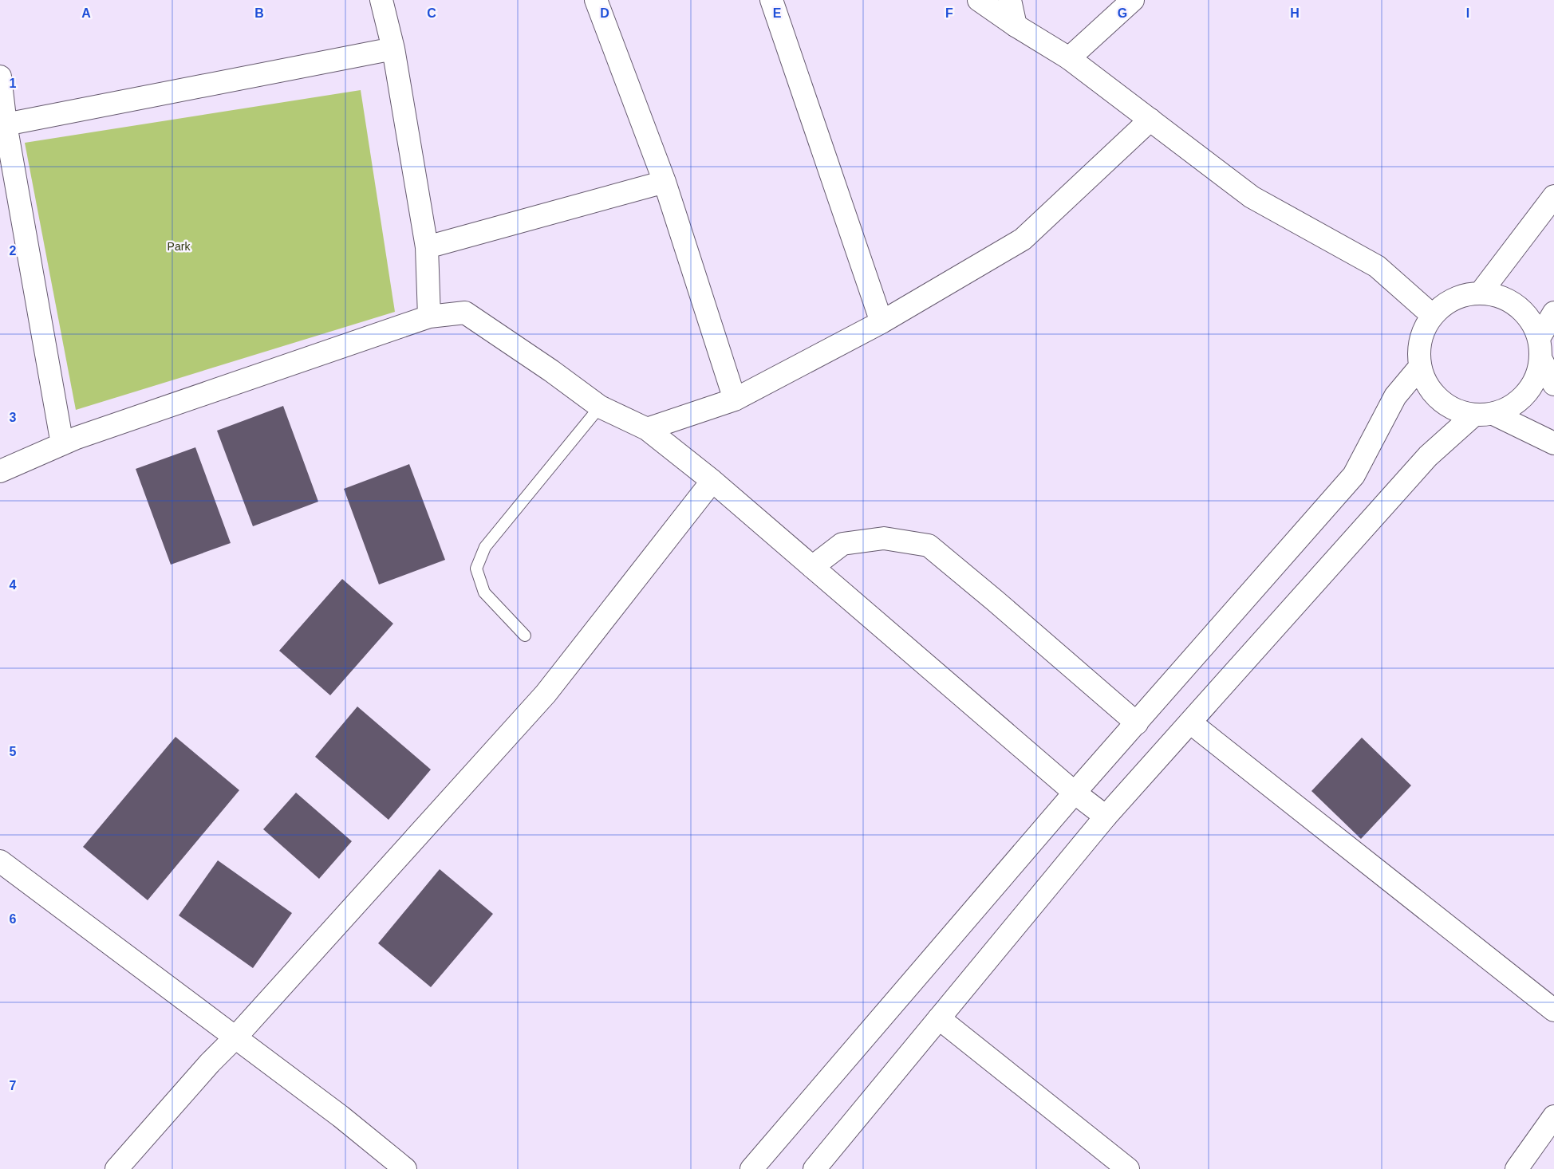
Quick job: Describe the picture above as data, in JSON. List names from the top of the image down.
{
  "parks": ["Park"],
  "grid": {
    "columns": [
      "A",
      "B",
      "C",
      "D",
      "E",
      "F",
      "G",
      "H",
      "I"
    ],
    "rows": [
      "1",
      "2",
      "3",
      "4",
      "5",
      "6",
      "7"
    ]
  }
}
